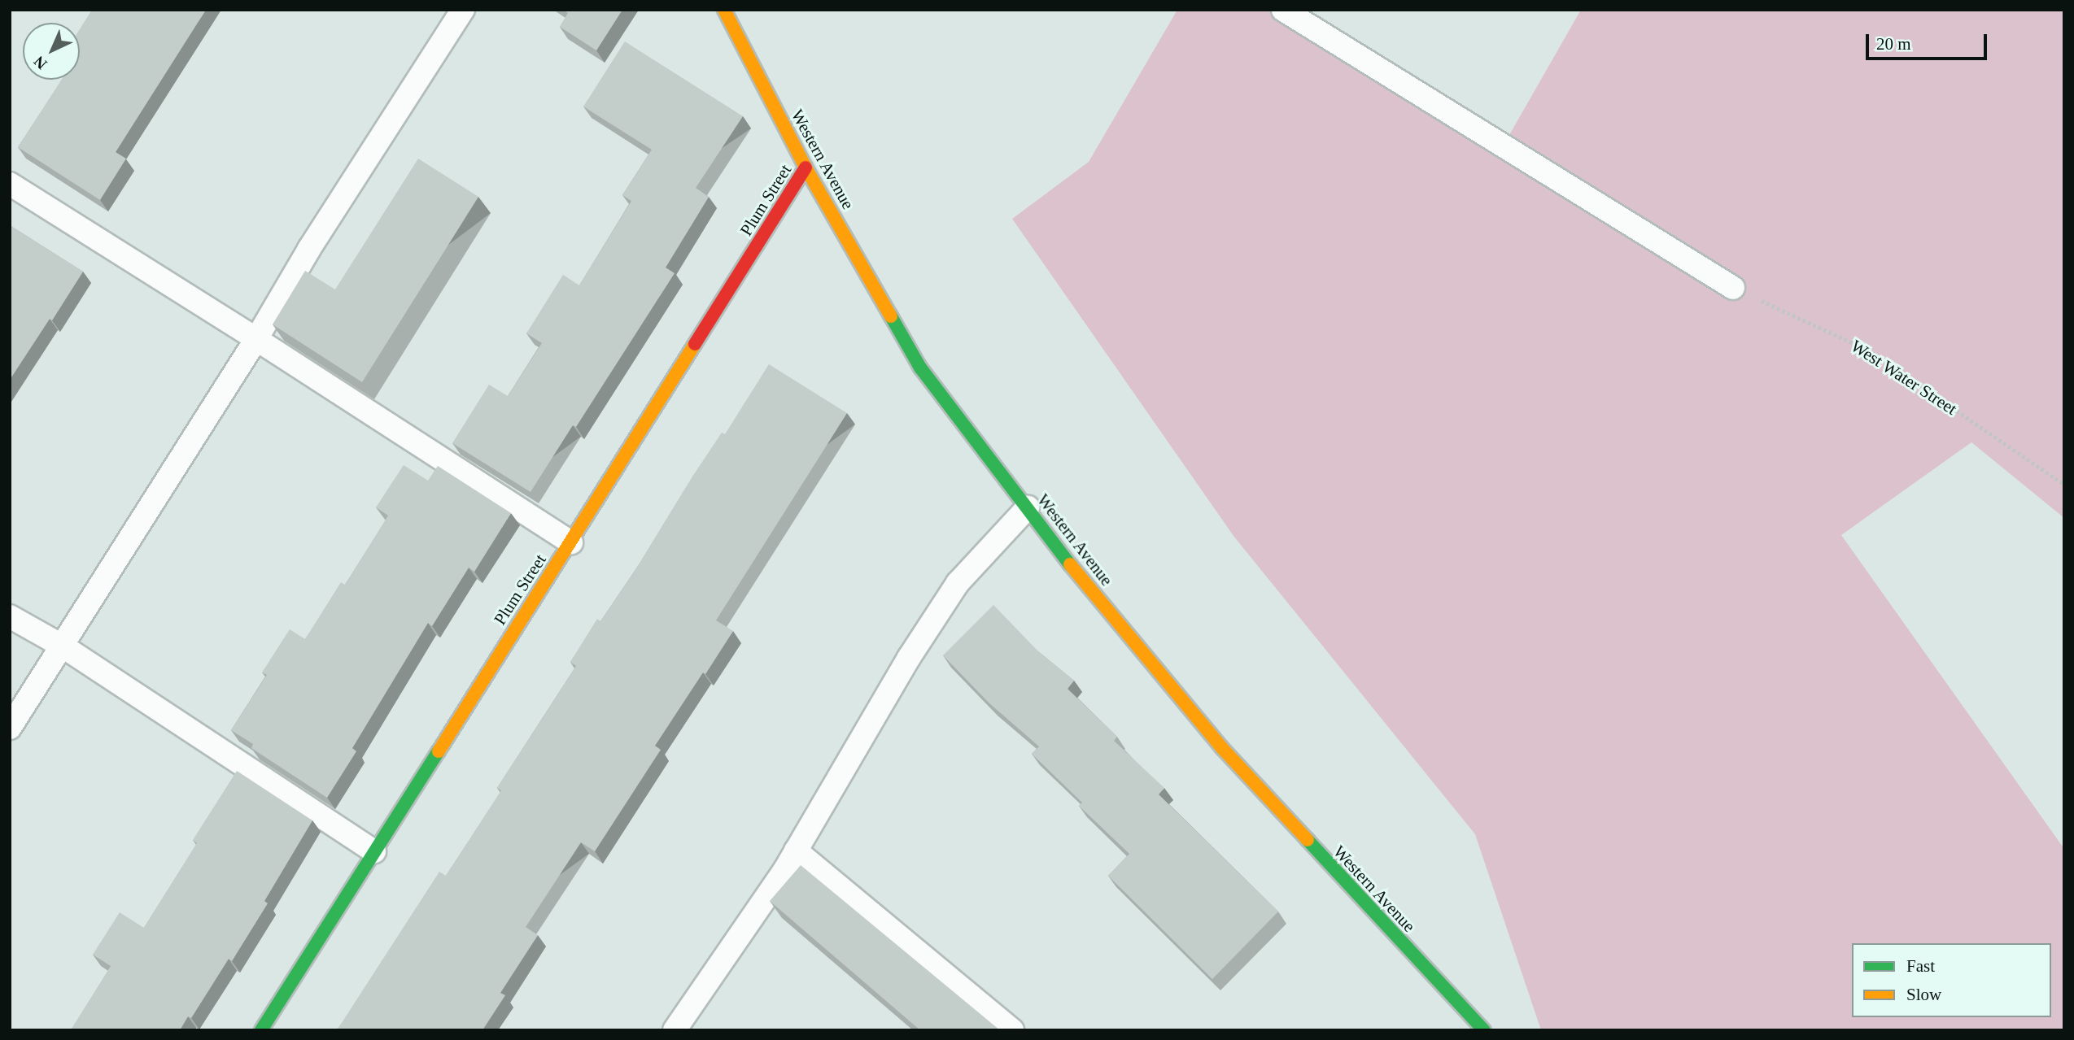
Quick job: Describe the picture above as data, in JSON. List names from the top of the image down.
{
  "streets": {
    "main road": ["Western Avenue", "Plum Street"],
    "path": ["West Water Street"]
  },
  "crossings": [
    ["Western Avenue", "Plum Street"]
  ],
  "legend": ["Fast", "Slow"],
  "scale_bar": "20 m",
  "north": "bottom left"
}
